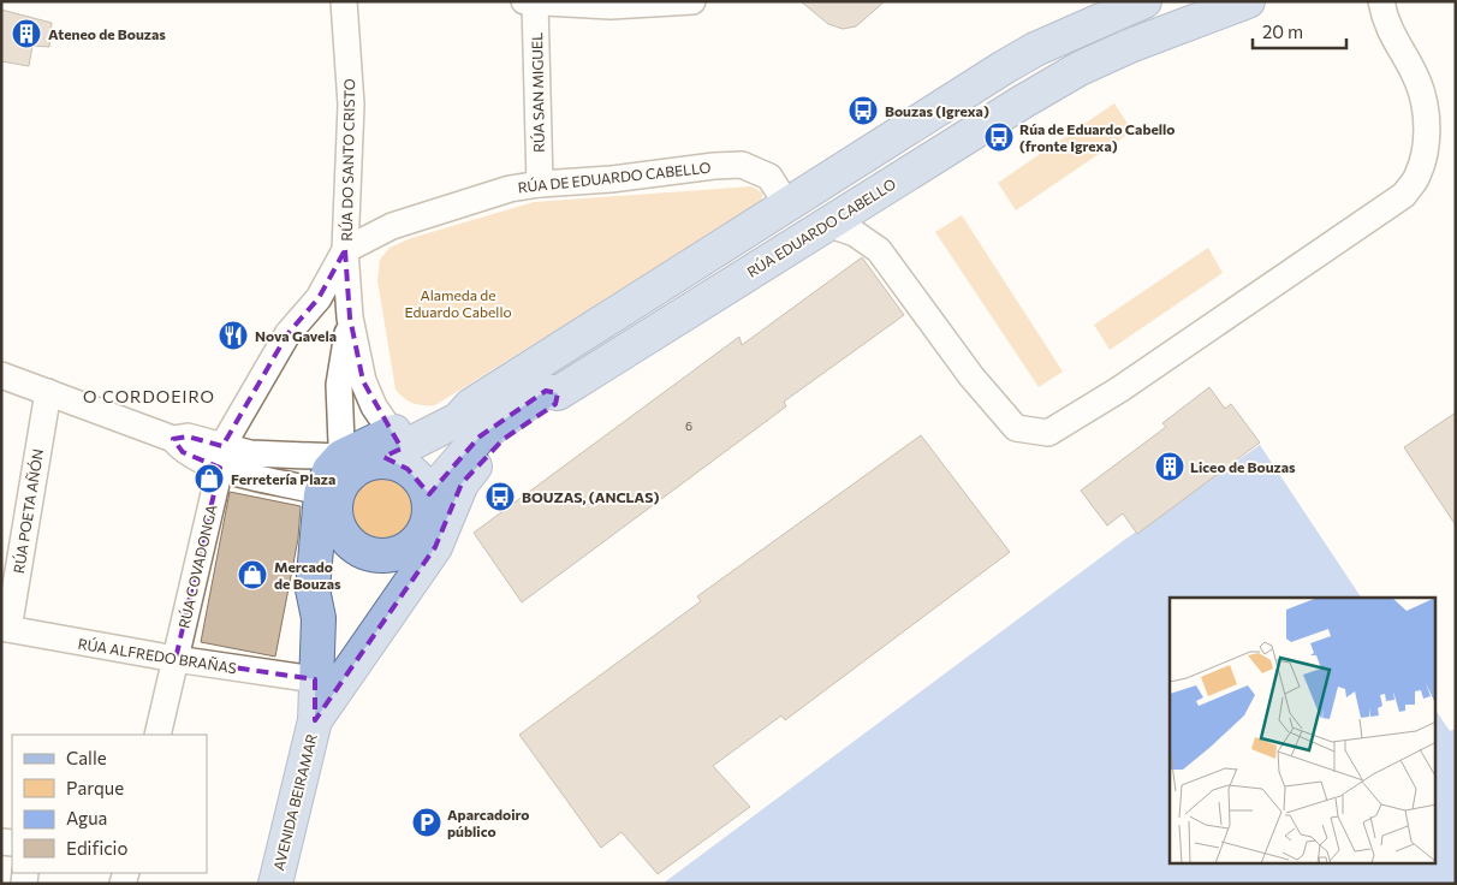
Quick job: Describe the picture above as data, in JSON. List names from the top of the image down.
{
  "streets": {
    "main road": ["RÚA EDUARDO CABELLO", "AVENIDA BEIRAMAR"],
    "street": [
      "RÚA SAN MIGUEL",
      "RÚA DO SANTO CRISTO",
      "RÚA DE EDUARDO CABELLO",
      "RÚA POETA AÑÓN",
      "RÚA COVADONGA",
      "RÚA ALFREDO BRAÑAS"
    ]
  },
  "crossings": [
    ["RÚA SAN MIGUEL", "RÚA DE EDUARDO CABELLO"],
    ["RÚA DO SANTO CRISTO", "RÚA DE EDUARDO CABELLO"],
    ["RÚA DO SANTO CRISTO", "RÚA EDUARDO CABELLO"],
    ["RÚA DO SANTO CRISTO", "AVENIDA BEIRAMAR"],
    ["RÚA DE EDUARDO CABELLO", "RÚA EDUARDO CABELLO"],
    ["RÚA EDUARDO CABELLO", "AVENIDA BEIRAMAR"],
    ["RÚA POETA AÑÓN", "RÚA ALFREDO BRAÑAS"],
    ["RÚA COVADONGA", "RÚA ALFREDO BRAÑAS"],
    ["RÚA ALFREDO BRAÑAS", "AVENIDA BEIRAMAR"]
  ],
  "districts": ["O CORDOEIRO"],
  "parks": ["Alameda de Eduardo Cabello"],
  "places": {
    "building": ["Ateneo de Bouzas", "Liceo de Bouzas"],
    "bus stop": ["Bouzas (Igrexa)", "Rúa de Eduardo Cabello (fronte Igrexa)", "BOUZAS, (ANCLAS)"],
    "restaurant": ["Nova Gavela"],
    "shop": ["Ferretería Plaza", "Mercado de Bouzas"],
    "parking": ["Aparcadoiro público"]
  },
  "house_numbers": ["6"],
  "legend": [
    "Calle",
    "Parque",
    "Agua",
    "Edificio"
  ],
  "scale_bar": "20 m"
}
